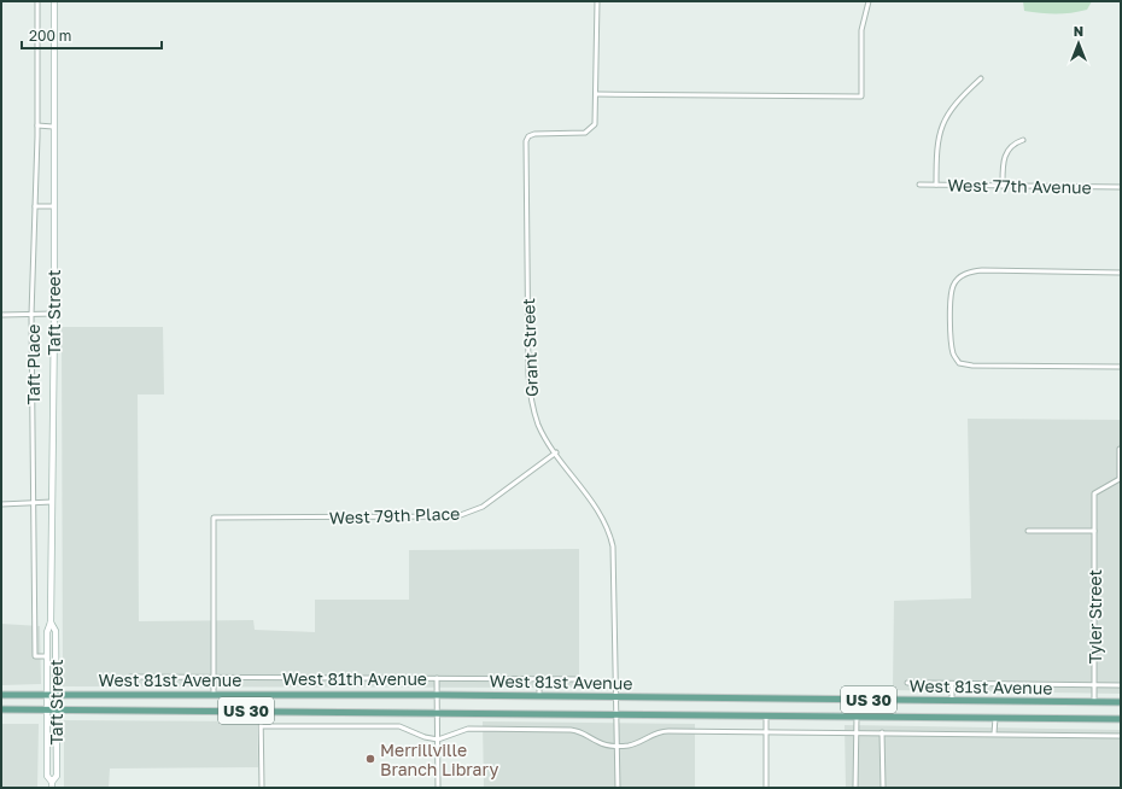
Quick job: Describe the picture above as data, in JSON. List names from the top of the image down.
{
  "streets": {
    "main road": ["Taft Street", "West 81st Avenue", "US 30"],
    "street": [
      "West 77th Avenue",
      "Grant Street",
      "Taft Place",
      "West 79th Place",
      "Tyler Street",
      "West 81th Avenue"
    ]
  },
  "crossings": [
    ["Taft Street", "Taft Place"],
    ["Taft Street", "West 81st Avenue"],
    ["Grant Street", "West 79th Place"],
    ["Grant Street", "West 81st Avenue"],
    ["West 79th Place", "West 81th Avenue"],
    ["Tyler Street", "West 81st Avenue"]
  ],
  "places": ["Merrillville Branch Library"],
  "scale_bar": "200 m",
  "north": "top"
}
